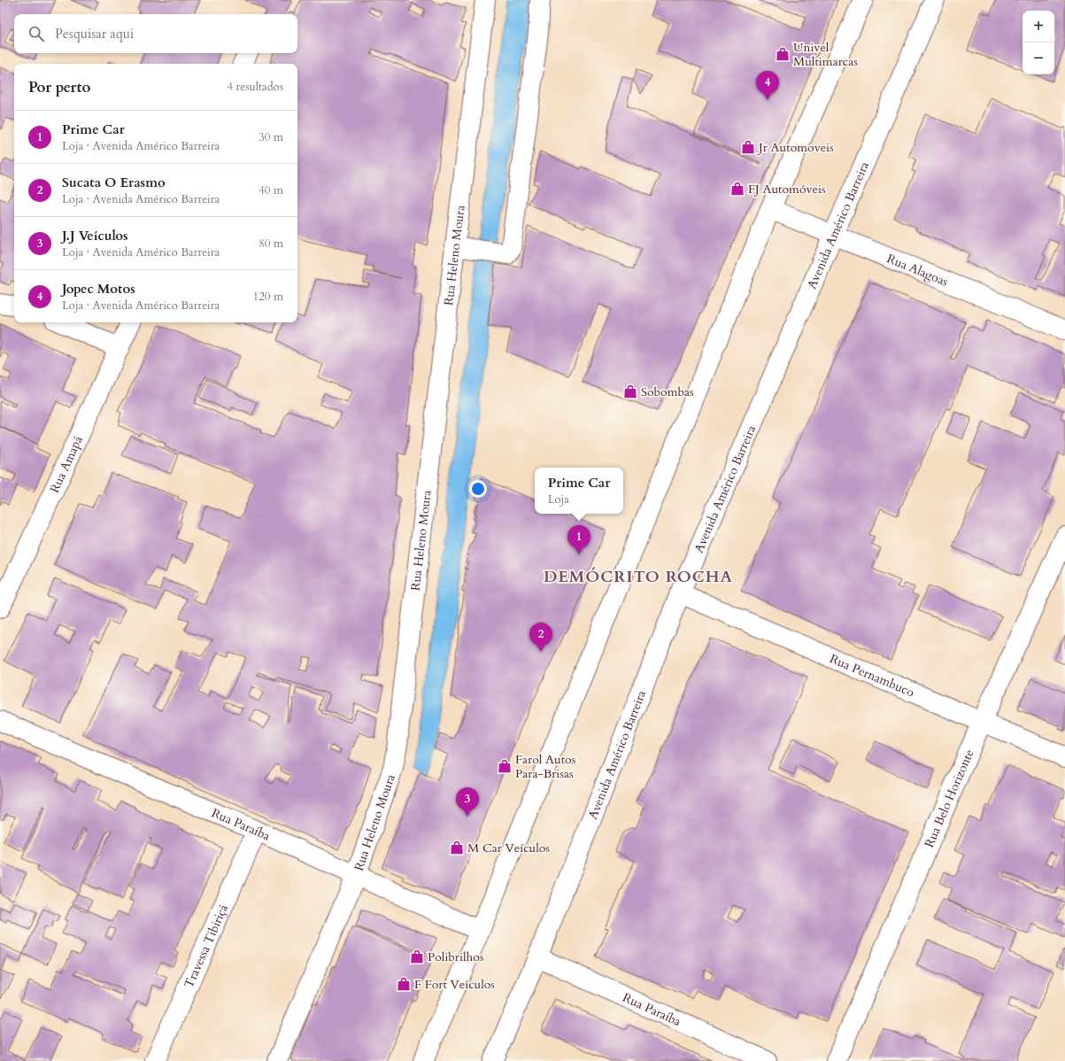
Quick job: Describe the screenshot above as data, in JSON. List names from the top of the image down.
{
  "streets": {
    "street": [
      "Avenida Américo Barreira",
      "Rua Heleno Moura",
      "Rua Alagoas",
      "Rua Amapá",
      "Rua Pernambuco",
      "Rua Belo Horizonte",
      "Rua Paraíba",
      "Travessa Tibiriçá"
    ]
  },
  "crossings": [
    ["Avenida Américo Barreira", "Rua Alagoas"],
    ["Avenida Américo Barreira", "Rua Pernambuco"],
    ["Avenida Américo Barreira", "Rua Paraíba"],
    ["Rua Heleno Moura", "Rua Paraíba"],
    ["Rua Pernambuco", "Rua Belo Horizonte"],
    ["Rua Paraíba", "Travessa Tibiriçá"]
  ],
  "districts": ["DEMÓCRITO ROCHA"],
  "places": {
    "shop": [
      "Univel Multimarcas",
      "Jr Automoveis",
      "FJ Automóveis",
      "Sobombas",
      "Farol Autos Para-Brisas",
      "M Car Veículos",
      "Polibrilhos",
      "F Fort Veículos"
    ]
  },
  "page": {
    "map_buttons": ["+", "−"],
    "search": "Pesquisar aqui",
    "heading": ["Por perto", "4 resultados"],
    "pins": [
      "4",
      "1",
      "2",
      "3"
    ],
    "list": [
      {
        "mark": "1",
        "name": "Prime Car",
        "note": "Loja · Avenida Américo Barreira",
        "value": "30 m"
      },
      {
        "mark": "2",
        "name": "Sucata O Erasmo",
        "note": "Loja · Avenida Américo Barreira",
        "value": "40 m"
      },
      {
        "mark": "3",
        "name": "J.J Veículos",
        "note": "Loja · Avenida Américo Barreira",
        "value": "80 m"
      },
      {
        "mark": "4",
        "name": "Jopec Motos",
        "note": "Loja · Avenida Américo Barreira",
        "value": "120 m"
      }
    ],
    "popup": ["Prime Car", "Loja"]
  }
}
